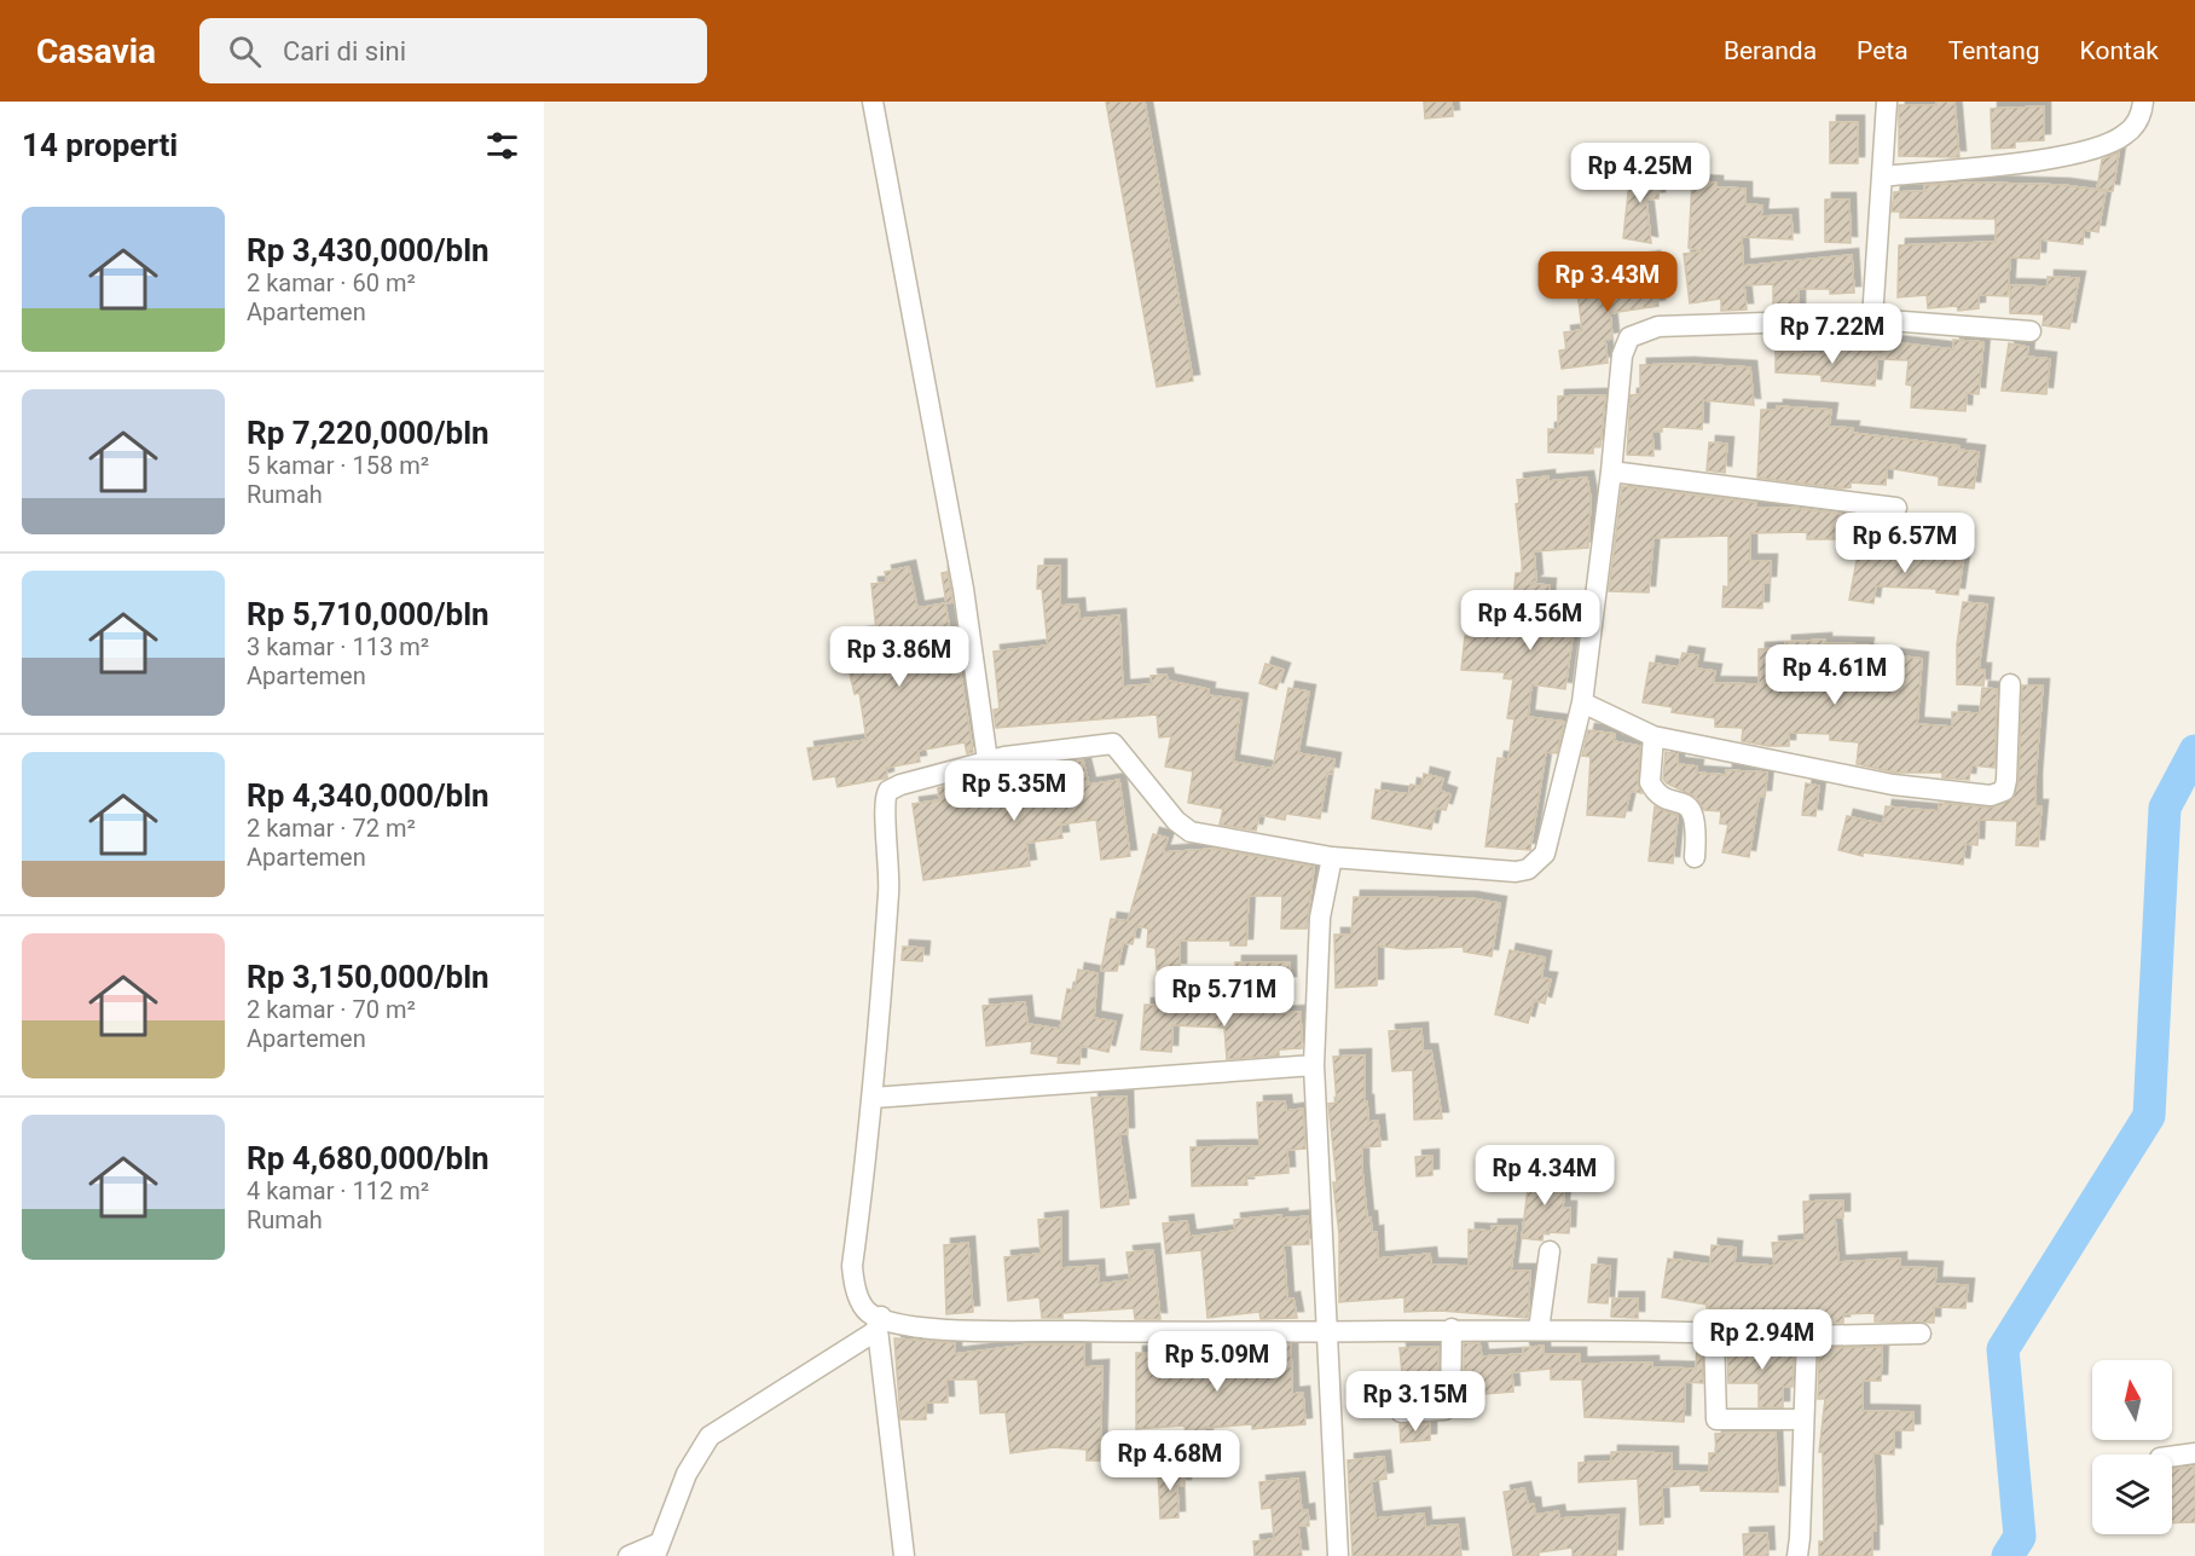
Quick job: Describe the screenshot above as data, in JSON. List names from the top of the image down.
{
  "north": "top",
  "page": {
    "header": "Casavia",
    "search": "Cari di sini",
    "nav": [
      "Beranda",
      "Peta",
      "Tentang",
      "Kontak"
    ],
    "heading": "14 properti",
    "price": [
      "Rp 4.25M",
      "Rp 3.43M",
      "Rp 7.22M",
      "Rp 6.57M",
      "Rp 4.56M",
      "Rp 3.86M",
      "Rp 4.61M",
      "Rp 5.35M",
      "Rp 5.71M",
      "Rp 4.34M",
      "Rp 2.94M",
      "Rp 5.09M",
      "Rp 3.15M",
      "Rp 4.68M"
    ],
    "list": [
      {
        "name": "Rp 3,430,000/bln",
        "note": "2 kamar · 60 m² · Apartemen"
      },
      {
        "name": "Rp 7,220,000/bln",
        "note": "5 kamar · 158 m² · Rumah"
      },
      {
        "name": "Rp 5,710,000/bln",
        "note": "3 kamar · 113 m² · Apartemen"
      },
      {
        "name": "Rp 4,340,000/bln",
        "note": "2 kamar · 72 m² · Apartemen"
      },
      {
        "name": "Rp 3,150,000/bln",
        "note": "2 kamar · 70 m² · Apartemen"
      },
      {
        "name": "Rp 4,680,000/bln",
        "note": "4 kamar · 112 m² · Rumah"
      }
    ]
  }
}
